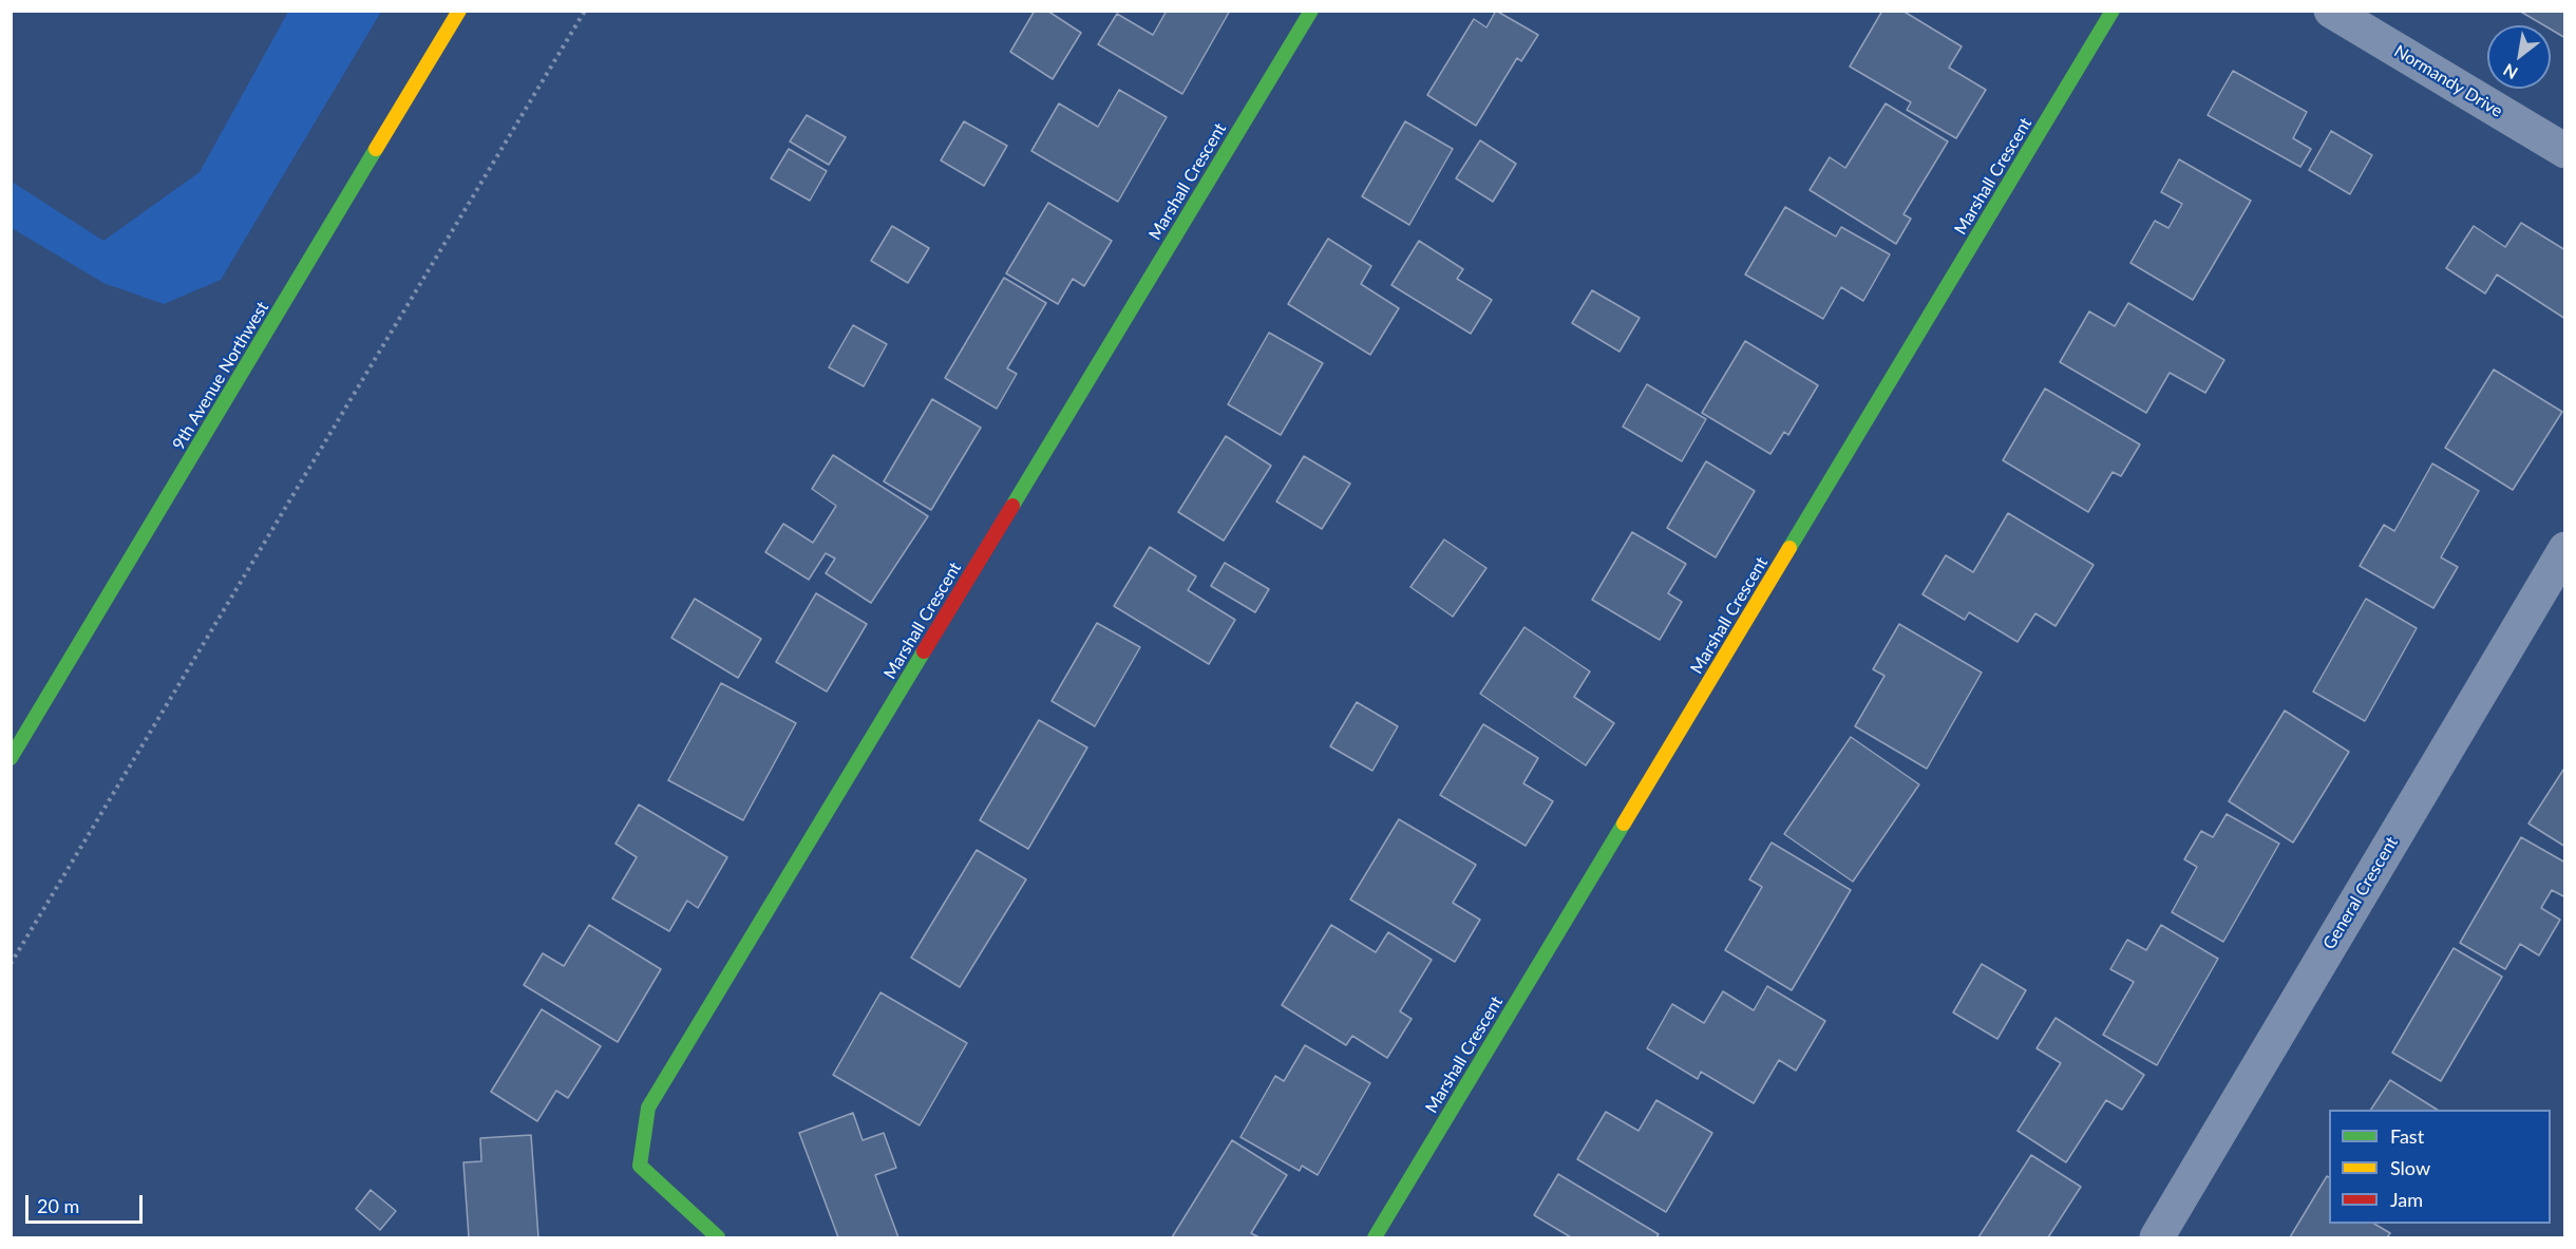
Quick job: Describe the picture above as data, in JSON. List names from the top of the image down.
{
  "streets": {
    "street": [
      "Normandy Drive",
      "Marshall Crescent",
      "9th Avenue Northwest",
      "General Crescent"
    ]
  },
  "legend": ["Fast", "Slow", "Jam"],
  "scale_bar": "20 m",
  "north": "bottom left"
}
